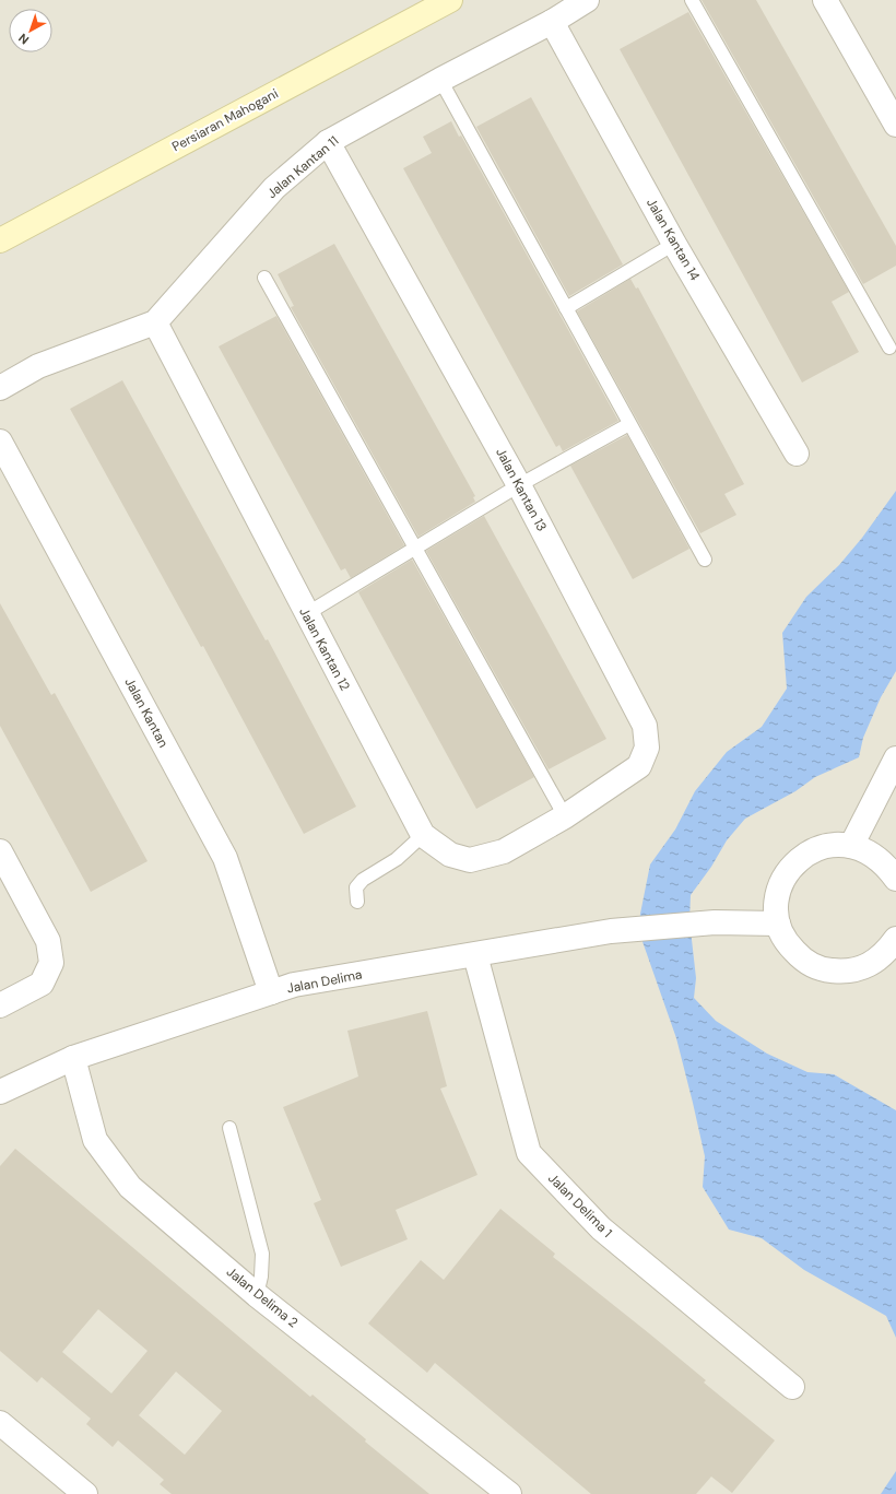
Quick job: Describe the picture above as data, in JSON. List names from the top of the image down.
{
  "streets": {
    "main road": ["Persiaran Mahogani"],
    "street": [
      "Jalan Kantan 11",
      "Jalan Kantan 14",
      "Jalan Kantan 13",
      "Jalan Kantan 12",
      "Jalan Kantan",
      "Jalan Delima",
      "Jalan Delima 1",
      "Jalan Delima 2"
    ]
  },
  "crossings": [
    ["Jalan Kantan 11", "Jalan Kantan 14"],
    ["Jalan Kantan 11", "Jalan Kantan 13"],
    ["Jalan Kantan 11", "Jalan Kantan 12"],
    ["Jalan Kantan 13", "Jalan Kantan 12"],
    ["Jalan Kantan", "Jalan Delima"],
    ["Jalan Delima", "Jalan Delima 1"],
    ["Jalan Delima", "Jalan Delima 2"]
  ],
  "north": "bottom left"
}
